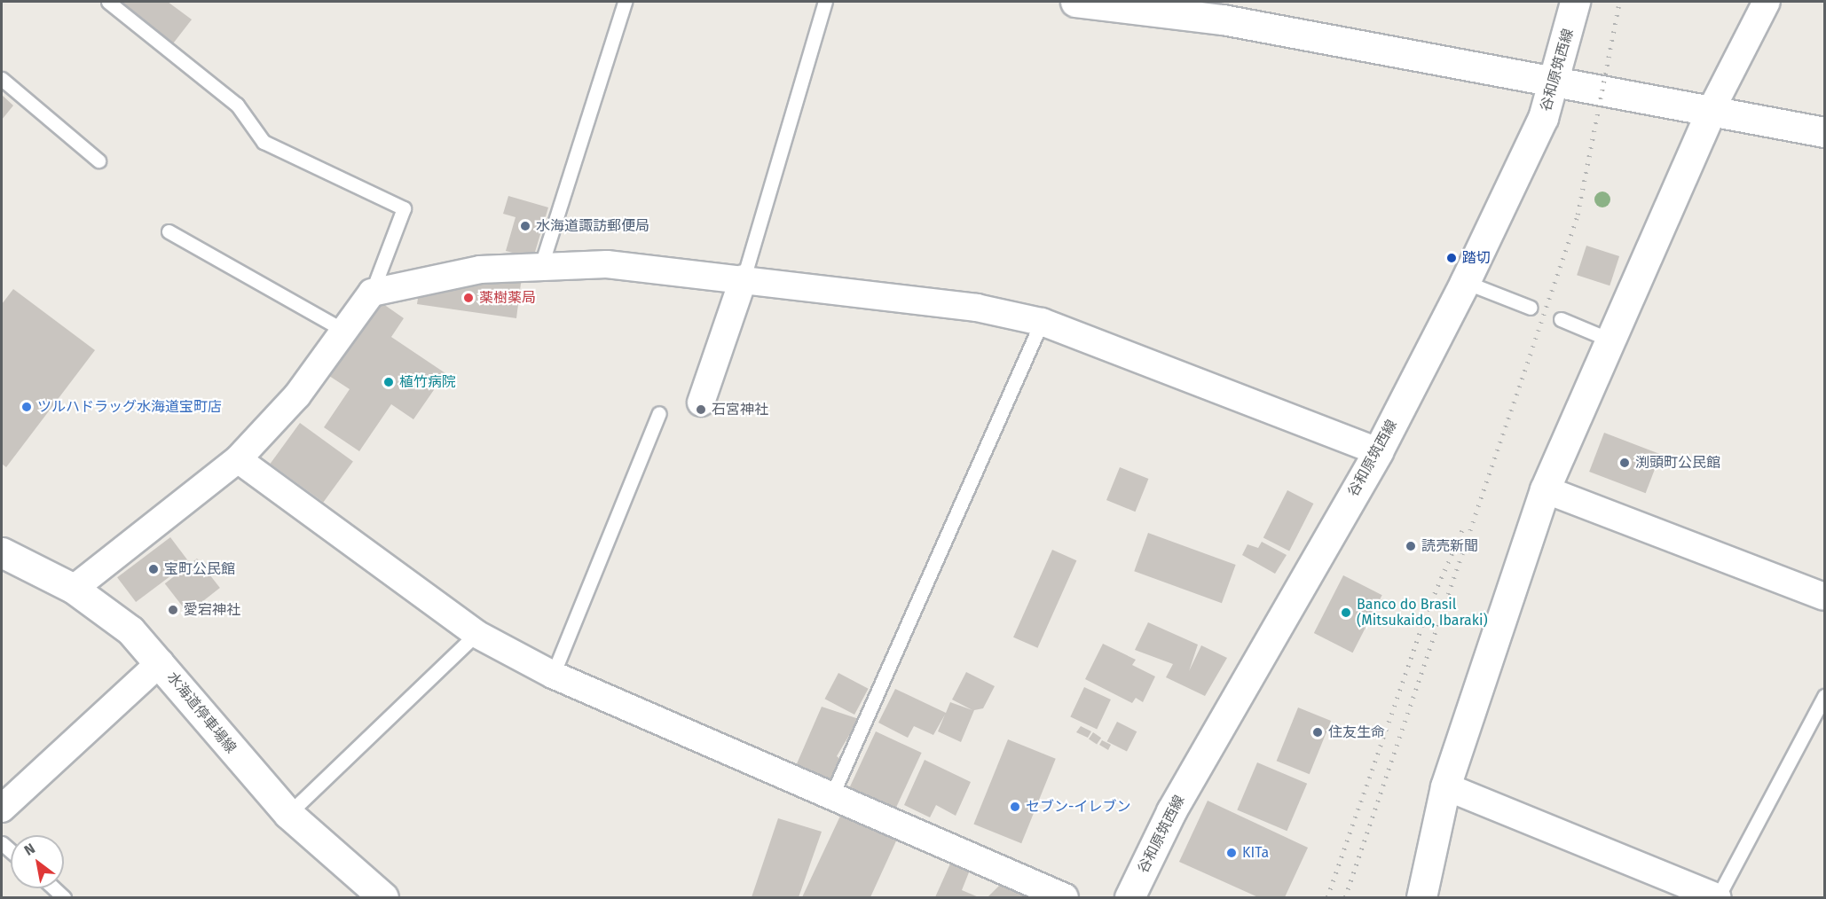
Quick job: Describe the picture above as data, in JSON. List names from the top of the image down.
{
  "streets": {
    "street": ["谷和原筑西線", "水海道停車場線"]
  },
  "places": [
    "水海道諏訪郵便局",
    "踏切",
    "薬樹薬局",
    "植竹病院",
    "ツルハドラッグ水海道宝町店",
    "石宮神社",
    "渕頭町公民館",
    "読売新聞",
    "宝町公民館",
    "愛宕神社",
    "Banco do Brasil (Mitsukaido, Ibaraki)",
    "住友生命",
    "セブン-イレブン",
    "KITa"
  ],
  "north": "top left"
}
